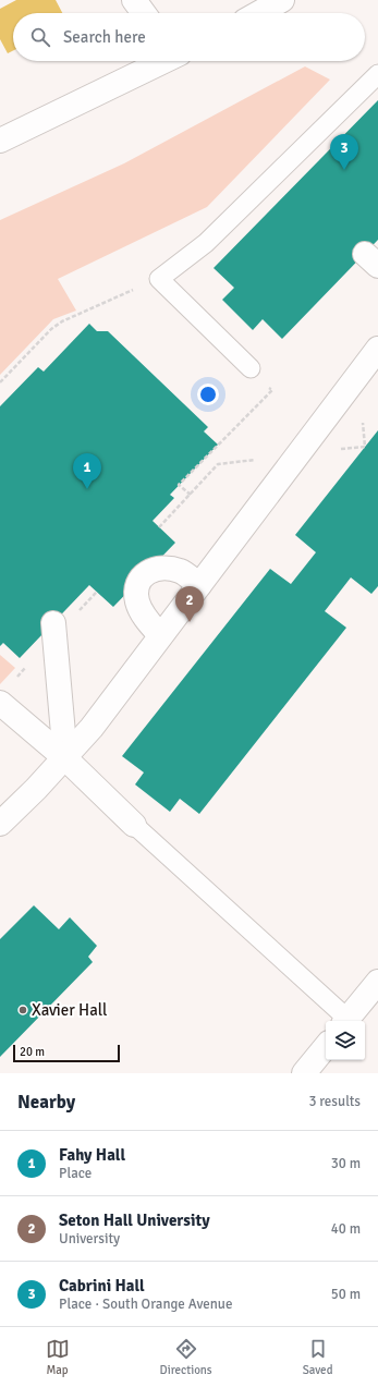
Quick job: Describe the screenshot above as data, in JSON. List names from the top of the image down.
{
  "places": ["Xavier Hall"],
  "scale_bar": "20 m",
  "page": {
    "search": "Search here",
    "pins": ["3", "1", "2"],
    "scale": "20 m",
    "heading": ["Nearby", "3 results"],
    "list": [
      {
        "mark": "1",
        "name": "Fahy Hall",
        "note": "Place",
        "value": "30 m"
      },
      {
        "mark": "2",
        "name": "Seton Hall University",
        "note": "University",
        "value": "40 m"
      },
      {
        "mark": "3",
        "name": "Cabrini Hall",
        "note": "Place · South Orange Avenue",
        "value": "50 m"
      }
    ],
    "nav": ["Map", "Directions", "Saved"]
  }
}
